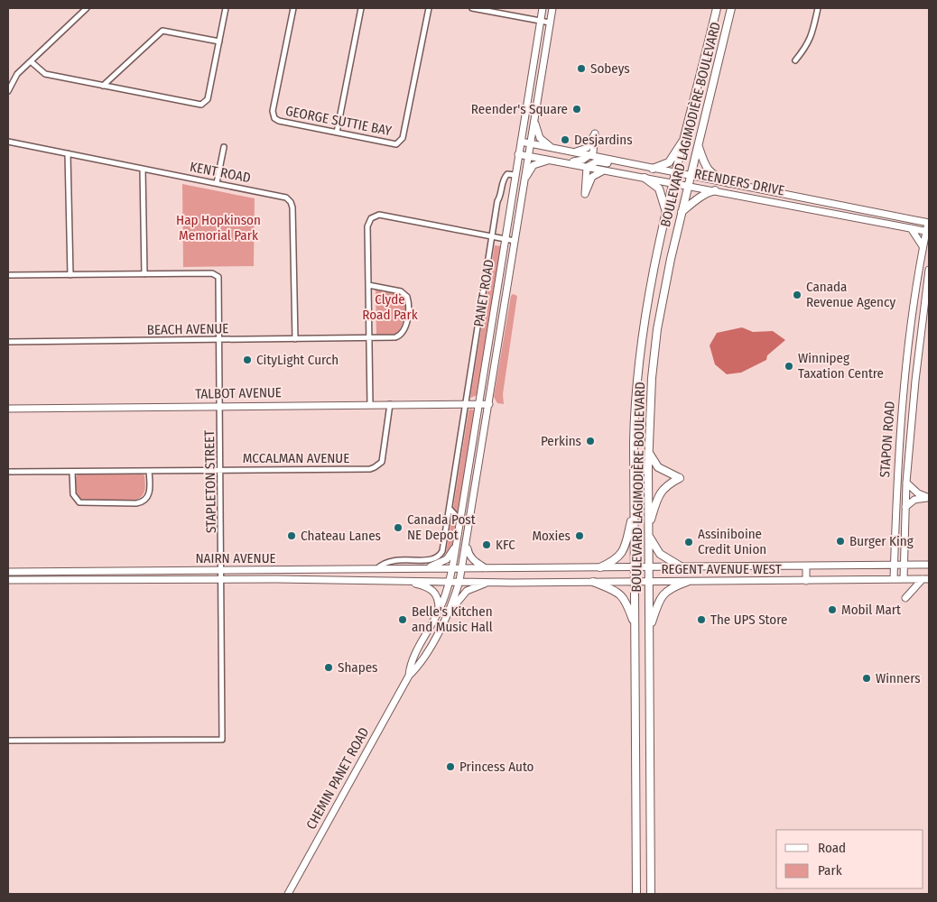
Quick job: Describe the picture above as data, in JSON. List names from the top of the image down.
{
  "streets": {
    "main road": ["BOULEVARD LAGIMODIÈRE BOULEVARD"],
    "street": [
      "GEORGE SUTTIE BAY",
      "KENT ROAD",
      "REENDERS DRIVE",
      "PANET ROAD",
      "BEACH AVENUE",
      "TALBOT AVENUE",
      "STAPON ROAD",
      "MCCALMAN AVENUE",
      "STAPLETON STREET",
      "NAIRN AVENUE",
      "REGENT AVENUE WEST",
      "CHEMIN PANET ROAD"
    ]
  },
  "crossings": [
    ["BOULEVARD LAGIMODIÈRE BOULEVARD", "REENDERS DRIVE"],
    ["BOULEVARD LAGIMODIÈRE BOULEVARD", "REGENT AVENUE WEST"],
    ["KENT ROAD", "BEACH AVENUE"],
    ["REENDERS DRIVE", "PANET ROAD"],
    ["REENDERS DRIVE", "STAPON ROAD"],
    ["PANET ROAD", "TALBOT AVENUE"],
    ["PANET ROAD", "NAIRN AVENUE"],
    ["PANET ROAD", "REGENT AVENUE WEST"],
    ["PANET ROAD", "CHEMIN PANET ROAD"],
    ["BEACH AVENUE", "STAPLETON STREET"],
    ["TALBOT AVENUE", "MCCALMAN AVENUE"],
    ["TALBOT AVENUE", "STAPLETON STREET"],
    ["STAPON ROAD", "REGENT AVENUE WEST"],
    ["MCCALMAN AVENUE", "STAPLETON STREET"],
    ["STAPLETON STREET", "NAIRN AVENUE"],
    ["NAIRN AVENUE", "REGENT AVENUE WEST"],
    ["NAIRN AVENUE", "CHEMIN PANET ROAD"],
    ["REGENT AVENUE WEST", "CHEMIN PANET ROAD"]
  ],
  "parks": ["Hap Hopkinson Memorial Park", "Clyde Road Park"],
  "places": [
    "Sobeys",
    "Reender's Square",
    "Desjardins",
    "Canada Revenue Agency",
    "CityLight Curch",
    "Winnipeg Taxation Centre",
    "Perkins",
    "Canada Post NE Depot",
    "Chateau Lanes",
    "Moxies",
    "Burger King",
    "Assiniboine Credit Union",
    "KFC",
    "Mobil Mart",
    "Belle's Kitchen and Music Hall",
    "The UPS Store",
    "Shapes",
    "Winners",
    "Princess Auto"
  ],
  "legend": ["Road", "Park"]
}
